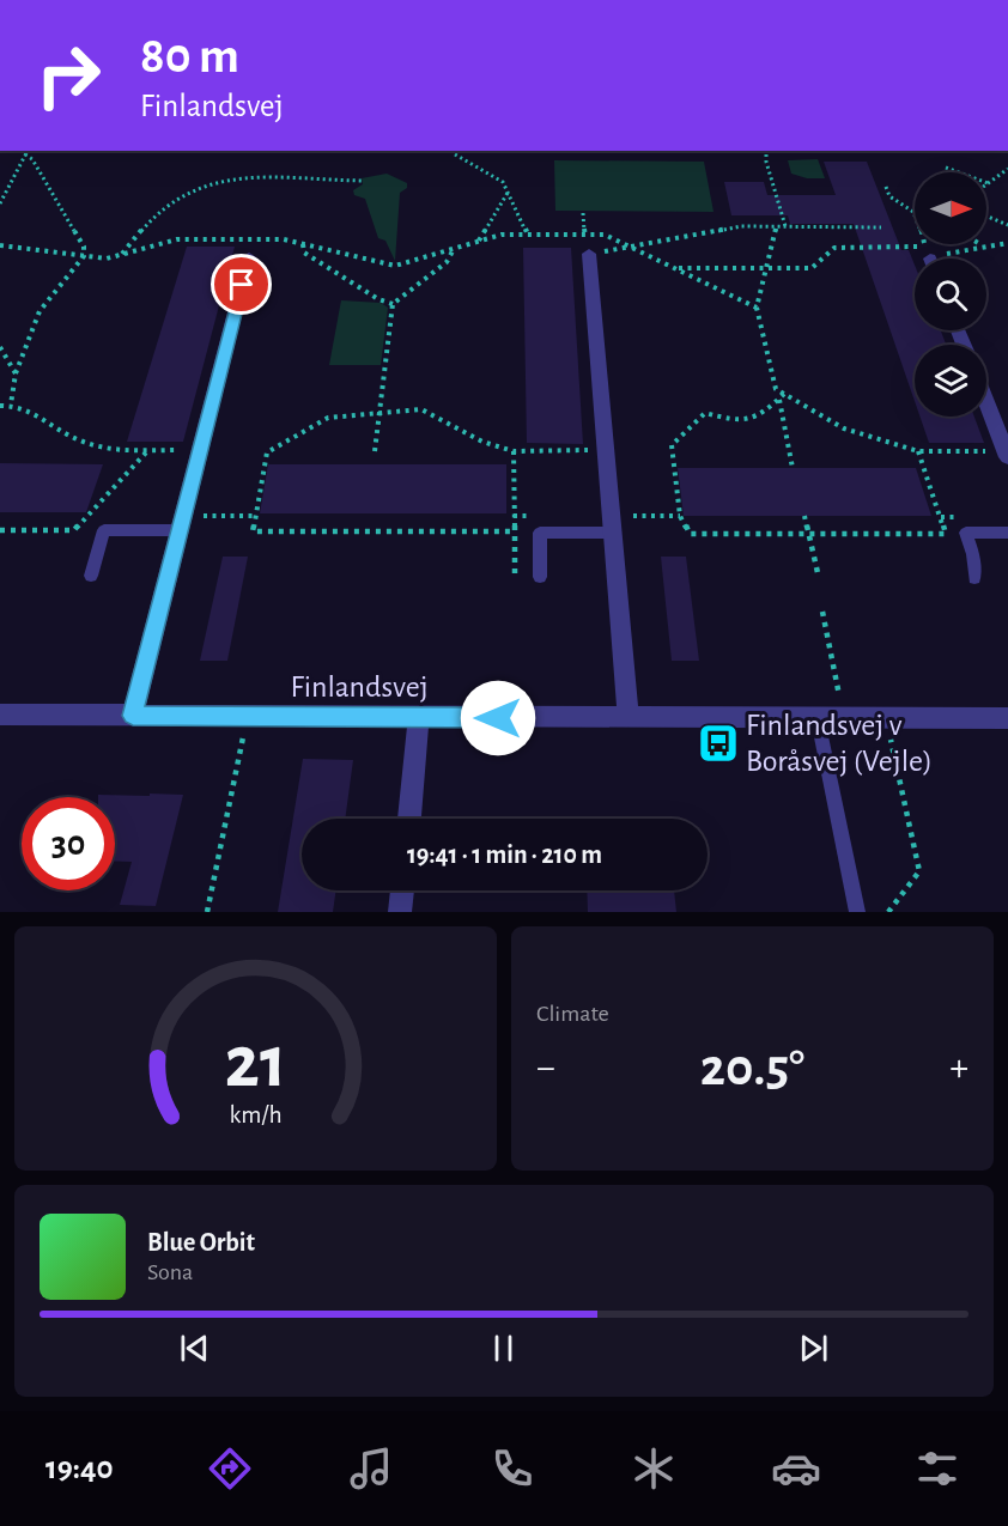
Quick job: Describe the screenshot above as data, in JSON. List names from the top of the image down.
{
  "streets": {
    "street": ["Finlandsvej"]
  },
  "places": {
    "bus stop": ["Finlandsvej v Boråsvej (Vejle)"]
  },
  "north": "right",
  "page": {
    "turn": ["80 m", "Finlandsvej"],
    "limit": "30",
    "trip": "19:41 · 1 min · 210 m",
    "tile": "Climate",
    "heat": ["−", "20.5°", "+"],
    "song": ["Blue Orbit", "Sona"],
    "tabs": "19:40",
    "gauge": ["21", "km/h"]
  }
}
